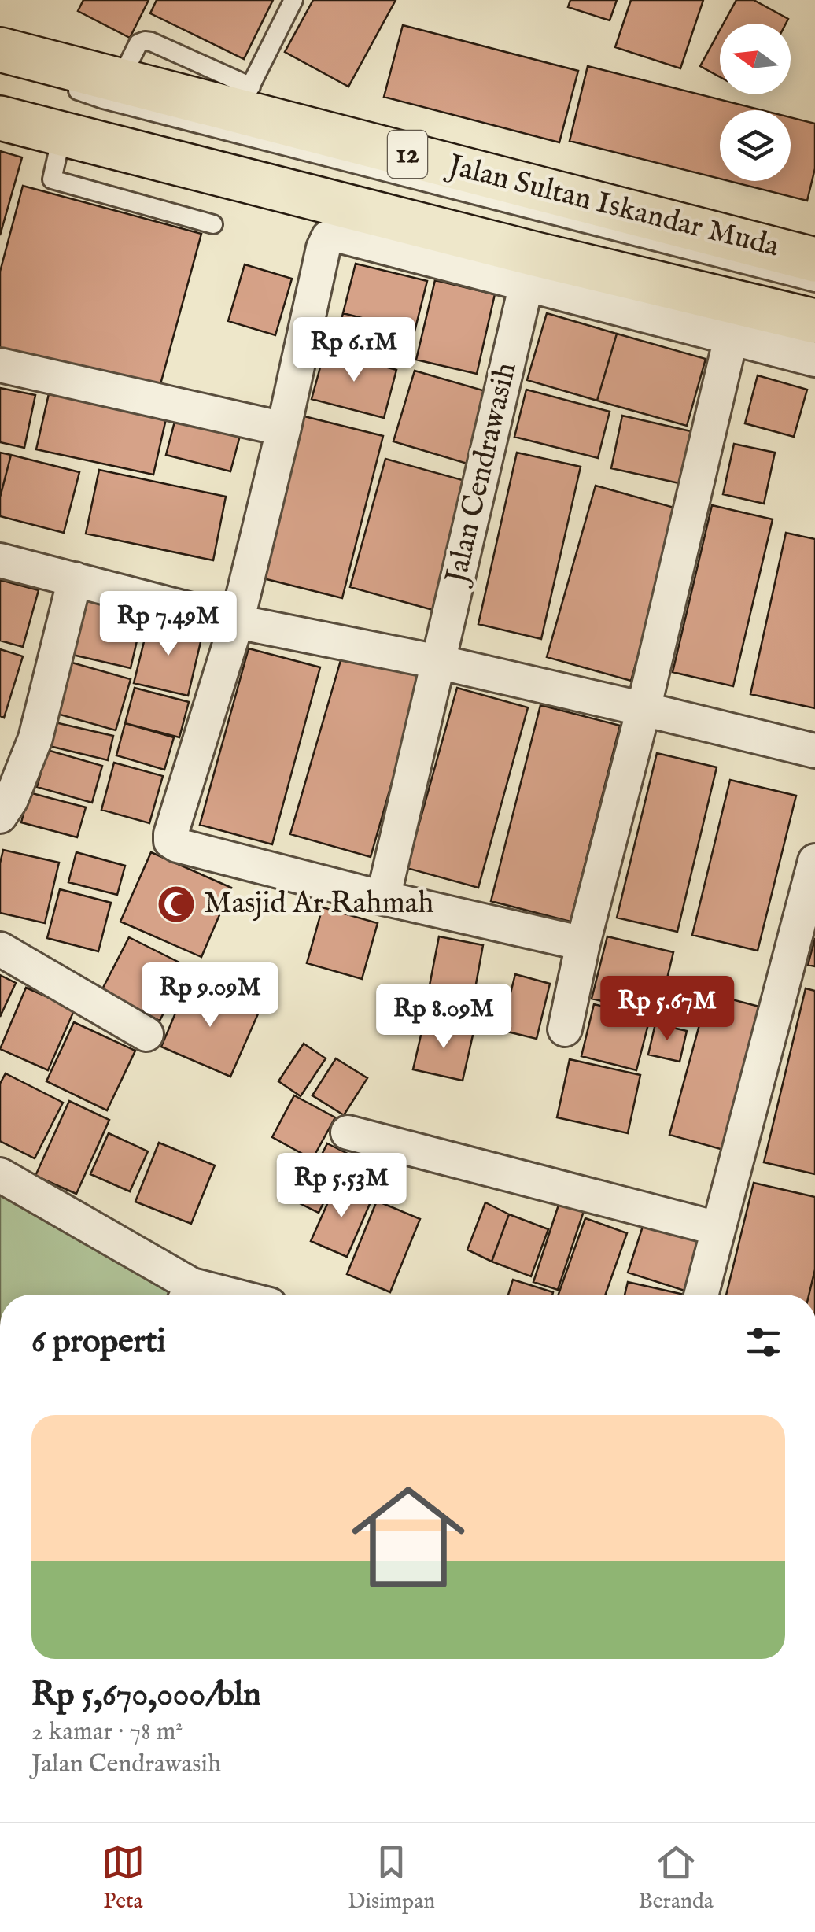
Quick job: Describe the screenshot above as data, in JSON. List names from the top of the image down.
{
  "streets": {
    "highway": ["12", "Jalan Sultan Iskandar Muda"],
    "street": ["Jalan Cendrawasih"]
  },
  "places": {
    "mosque": ["Masjid Ar Rahmah"]
  },
  "north": "left",
  "page": {
    "price": [
      "Rp 6.1M",
      "Rp 7.49M",
      "Rp 9.09M",
      "Rp 5.67M",
      "Rp 8.09M",
      "Rp 5.53M"
    ],
    "heading": "6 properti",
    "list": [
      {
        "name": "Rp 5,670,000/bln",
        "note": "2 kamar · 78 m² · Jalan Cendrawasih"
      }
    ],
    "tabs": ["Peta", "Disimpan", "Beranda"]
  }
}
